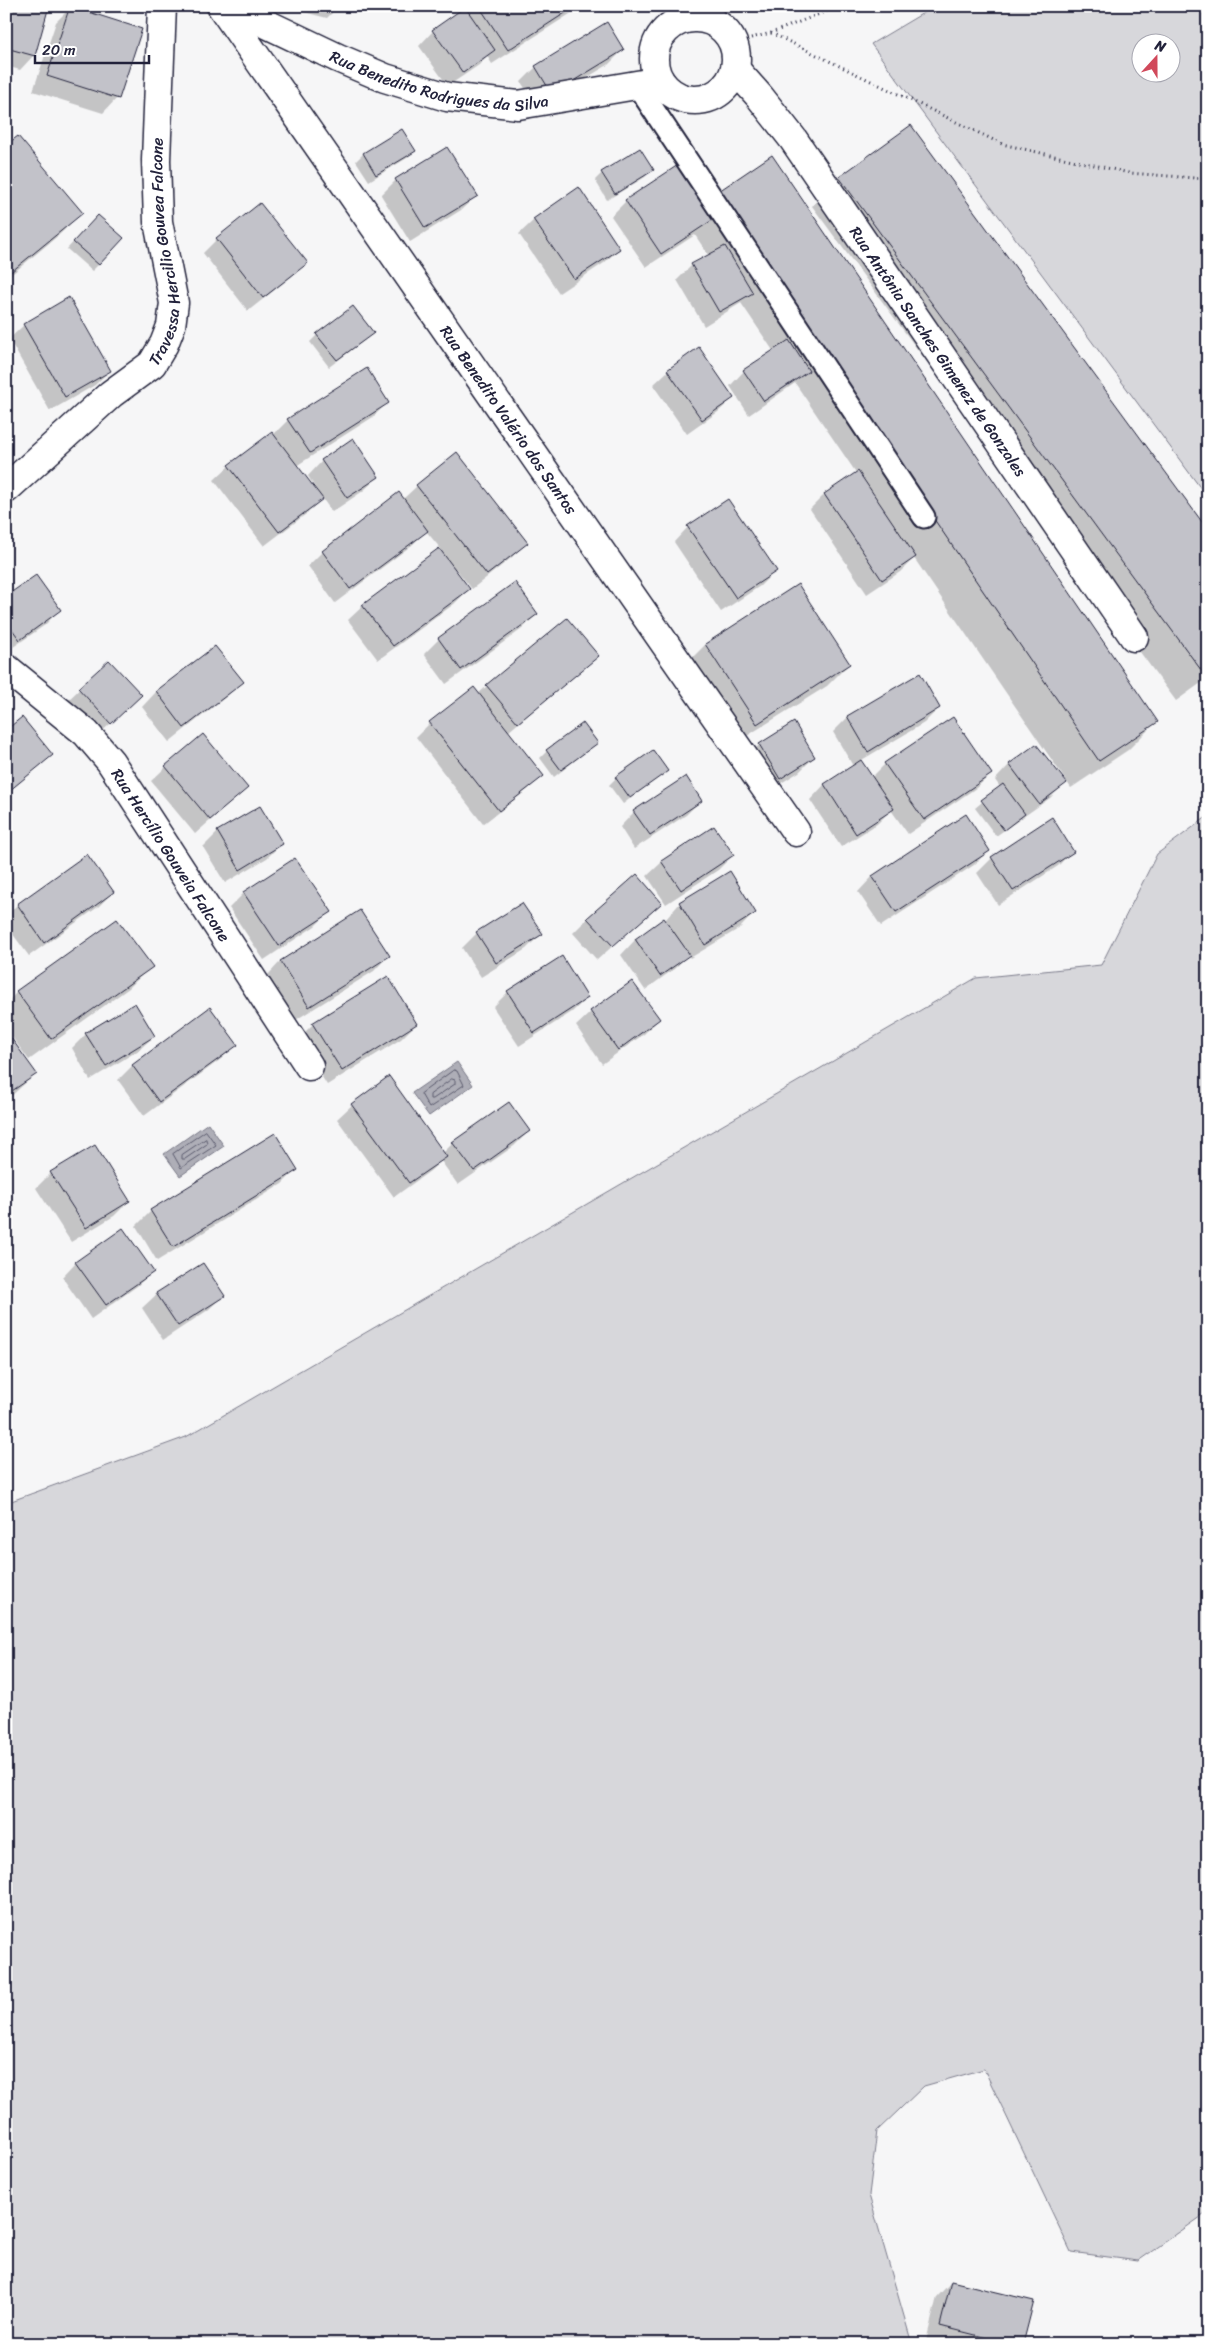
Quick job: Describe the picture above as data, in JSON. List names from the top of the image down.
{
  "streets": {
    "street": [
      "Rua Benedito Rodrigues da Silva",
      "Travessa Hercilio Gouvea Falcone",
      "Rua Antônia Sanches Gimenez de Gonzales",
      "Rua Benedito Valério dos Santos",
      "Rua Hercílio Gouveia Falcone"
    ]
  },
  "crossings": [
    ["Rua Benedito Rodrigues da Silva", "Rua Antônia Sanches Gimenez de Gonzales"]
  ],
  "scale_bar": "20 m",
  "north": "top"
}
